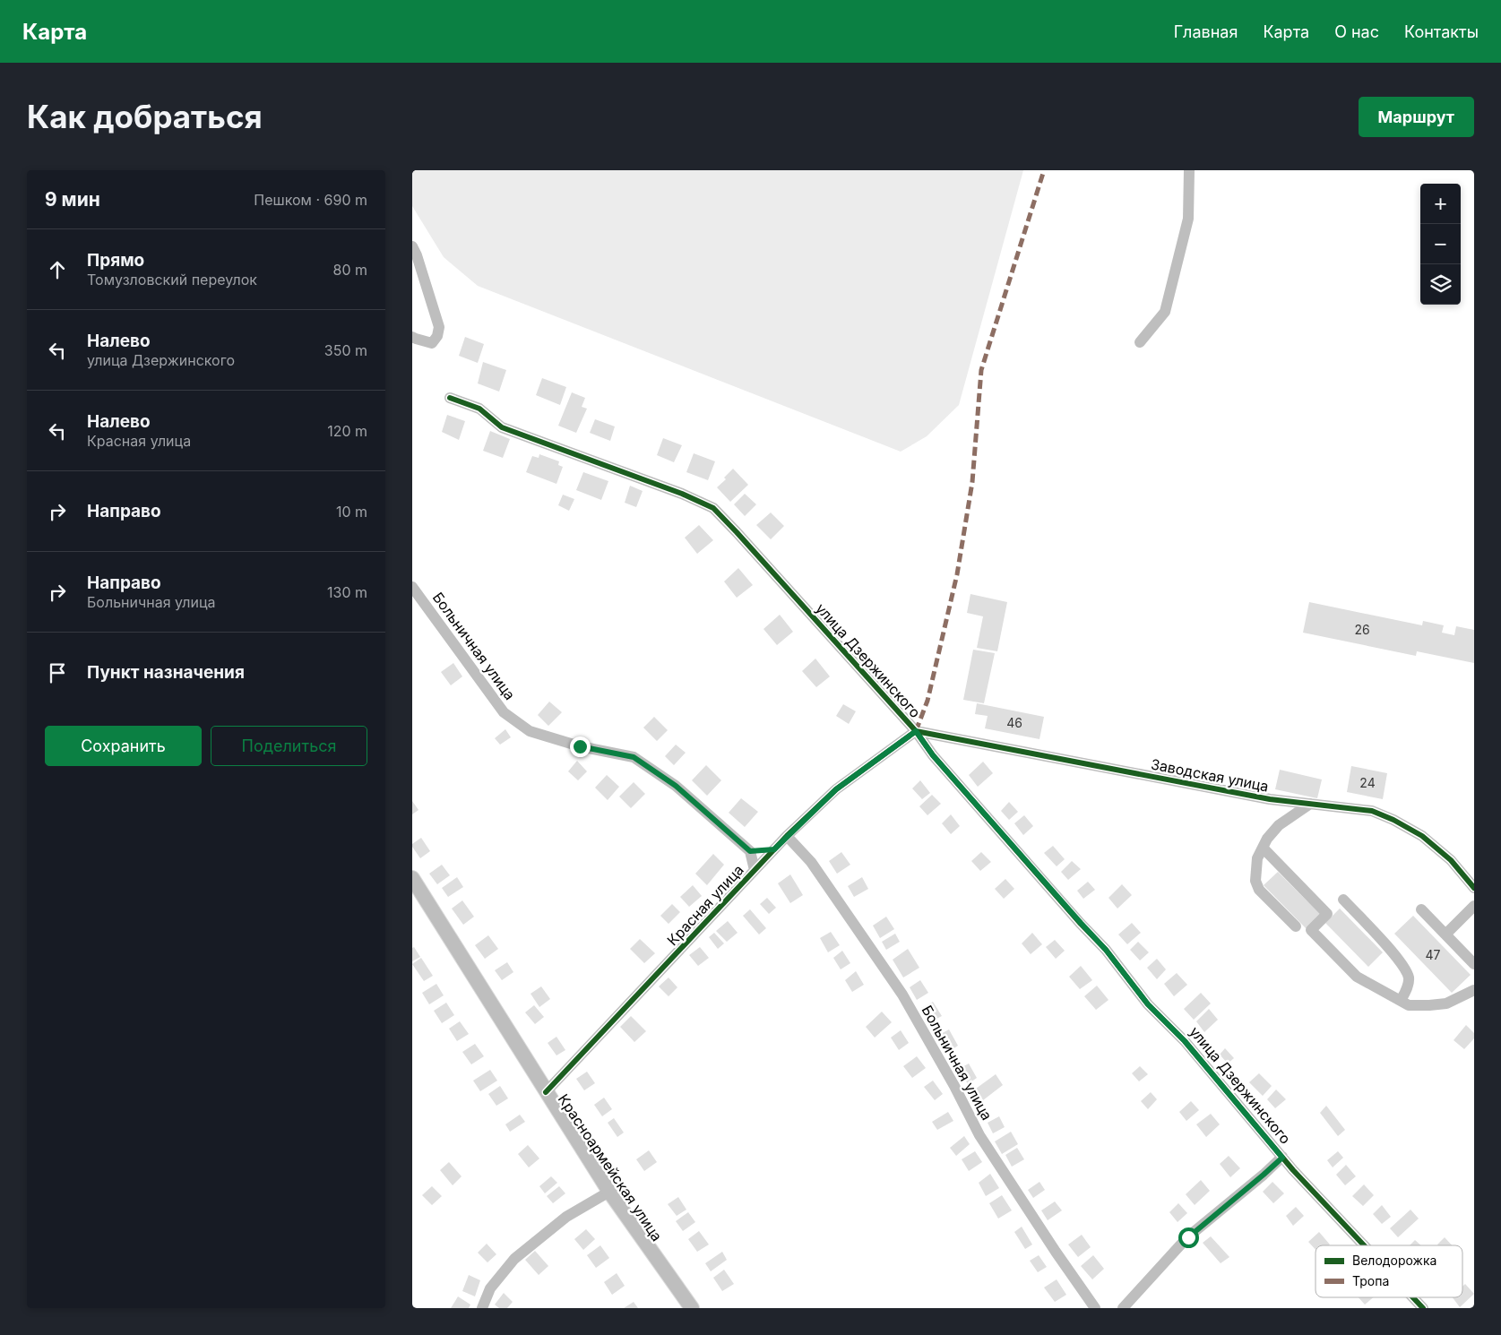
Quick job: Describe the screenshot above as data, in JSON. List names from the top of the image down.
{
  "streets": {
    "main road": ["Красноармейская улица"],
    "street": [
      "Больничная улица",
      "улица Дзержинского",
      "Заводская улица",
      "Красная улица"
    ]
  },
  "crossings": [
    ["Больничная улица", "Красная улица"],
    ["улица Дзержинского", "Заводская улица"],
    ["улица Дзержинского", "Красная улица"],
    ["Заводская улица", "Красная улица"],
    ["Красная улица", "Красноармейская улица"]
  ],
  "house_numbers": [
    "26",
    "46",
    "24",
    "47"
  ],
  "legend": ["Велодорожка", "Тропа"],
  "page": {
    "header": "Карта",
    "nav": [
      "Главная",
      "Карта",
      "О нас",
      "Контакты"
    ],
    "buttons": [
      "Маршрут",
      ["Сохранить", "Поделиться"]
    ],
    "title": "Как добраться",
    "heading": ["9 мин", "Пешком · 690 m"],
    "map_buttons": ["+", "−"],
    "list": [
      ["Прямо", "Томузловский переулок", "80 m"],
      ["Налево", "улица Дзержинского", "350 m"],
      ["Налево", "Красная улица", "120 m"],
      ["Направо", "10 m"],
      ["Направо", "Больничная улица", "130 m"],
      "Пункт назначения"
    ]
  }
}
